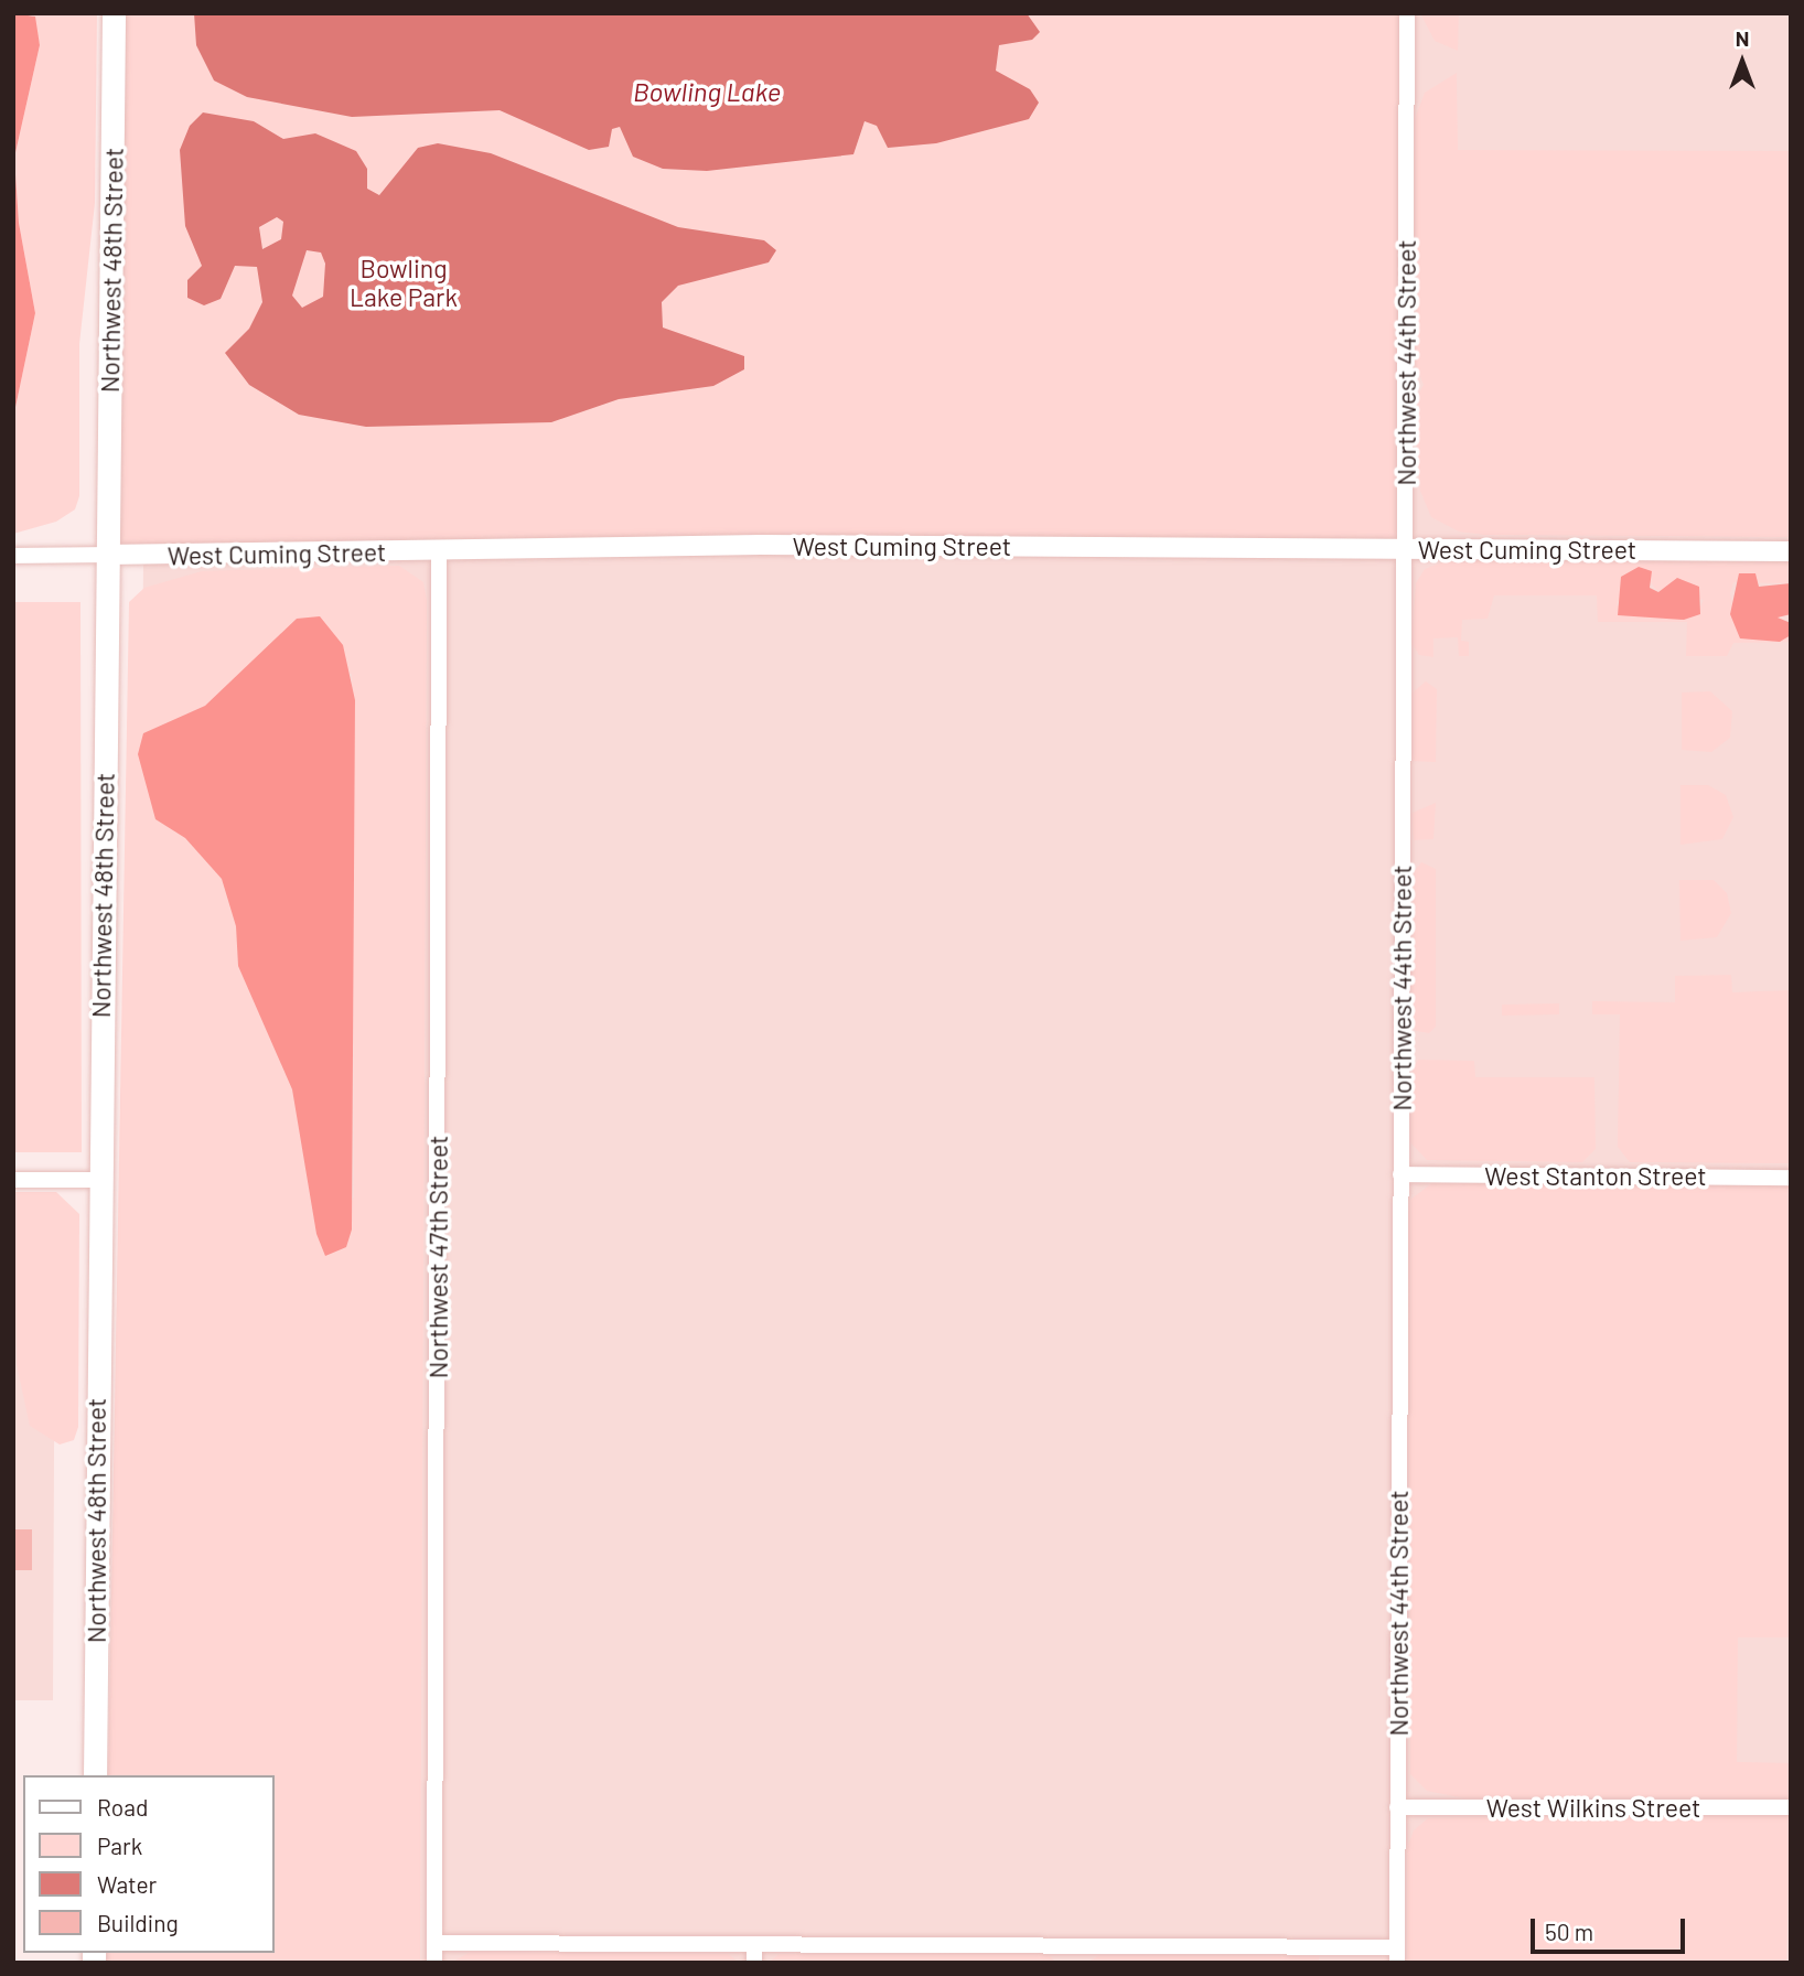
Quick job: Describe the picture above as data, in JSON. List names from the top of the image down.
{
  "streets": {
    "main road": ["Northwest 48th Street"],
    "street": [
      "Northwest 44th Street",
      "West Cuming Street",
      "West Stanton Street",
      "Northwest 47th Street",
      "West Wilkins Street"
    ]
  },
  "crossings": [
    ["Northwest 48th Street", "West Cuming Street"],
    ["Northwest 44th Street", "West Cuming Street"],
    ["Northwest 44th Street", "West Stanton Street"],
    ["Northwest 44th Street", "West Wilkins Street"],
    ["West Cuming Street", "Northwest 47th Street"]
  ],
  "water": ["Bowling Lake"],
  "parks": ["Bowling Lake Park"],
  "legend": [
    "Road",
    "Park",
    "Water",
    "Building"
  ],
  "scale_bar": "50 m",
  "north": "top"
}
